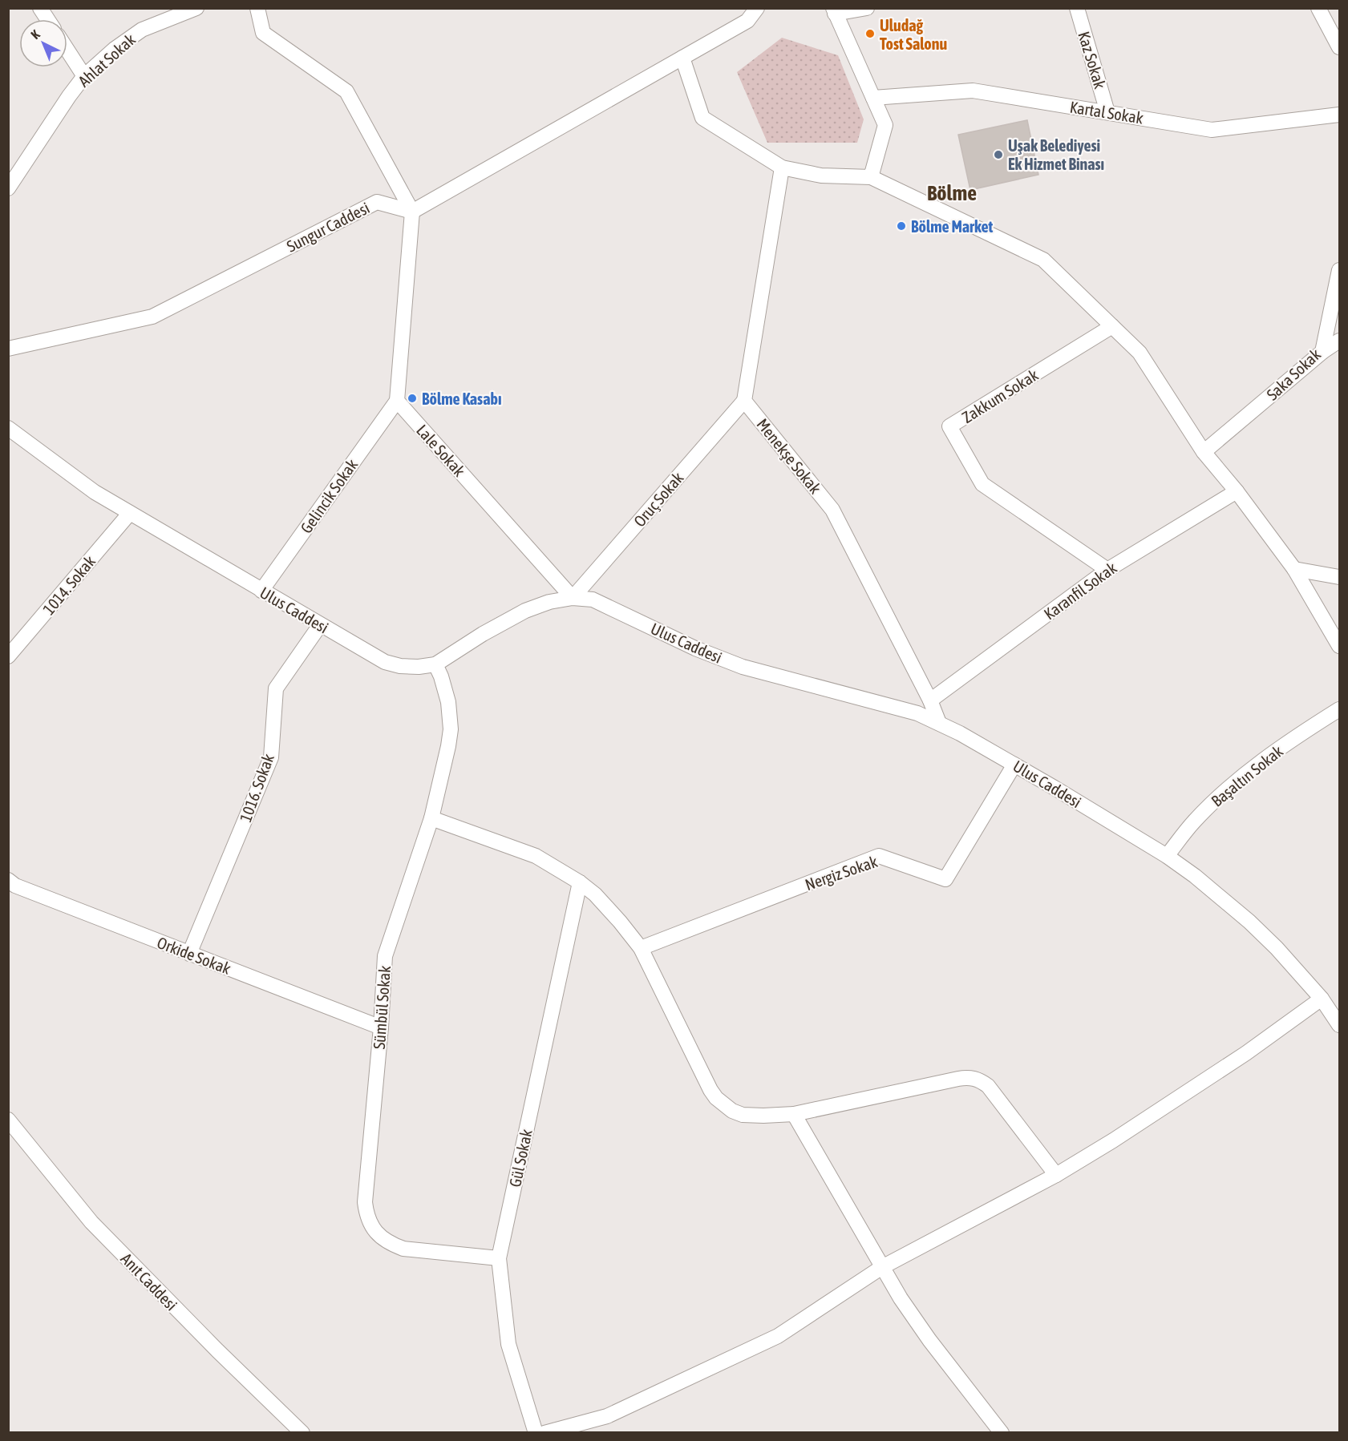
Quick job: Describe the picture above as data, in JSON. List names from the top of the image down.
{
  "streets": {
    "street": [
      "Ahlat Sokak",
      "Kaz Sokak",
      "Kartal Sokak",
      "Sungur Caddesi",
      "Saka Sokak",
      "Zakkum Sokak",
      "Lale Sokak",
      "Menekşe Sokak",
      "Gelincik Sokak",
      "Oruç Sokak",
      "1014. Sokak",
      "Karanfil Sokak",
      "Ulus Caddesi",
      "Başaltın Sokak",
      "1016. Sokak",
      "Nergiz Sokak",
      "Orkide Sokak",
      "Sümbül Sokak",
      "Gül Sokak",
      "Anıt Caddesi"
    ]
  },
  "crossings": [
    ["Kaz Sokak", "Kartal Sokak"],
    ["Zakkum Sokak", "Karanfil Sokak"],
    ["Lale Sokak", "Gelincik Sokak"],
    ["Lale Sokak", "Oruç Sokak"],
    ["Lale Sokak", "Ulus Caddesi"],
    ["Menekşe Sokak", "Oruç Sokak"],
    ["Menekşe Sokak", "Karanfil Sokak"],
    ["Menekşe Sokak", "Ulus Caddesi"],
    ["Gelincik Sokak", "Ulus Caddesi"],
    ["Oruç Sokak", "Ulus Caddesi"],
    ["1014. Sokak", "Ulus Caddesi"],
    ["Ulus Caddesi", "Başaltın Sokak"],
    ["Ulus Caddesi", "1016. Sokak"],
    ["Ulus Caddesi", "Nergiz Sokak"],
    ["Ulus Caddesi", "Sümbül Sokak"],
    ["1016. Sokak", "Orkide Sokak"],
    ["Orkide Sokak", "Sümbül Sokak"],
    ["Sümbül Sokak", "Gül Sokak"]
  ],
  "districts": ["Bölme"],
  "places": [
    "Uludağ Tost Salonu",
    "Uşak Belediyesi Ek Hizmet Binası",
    "Bölme Market",
    "Bölme Kasabı"
  ],
  "north": "top left"
}
